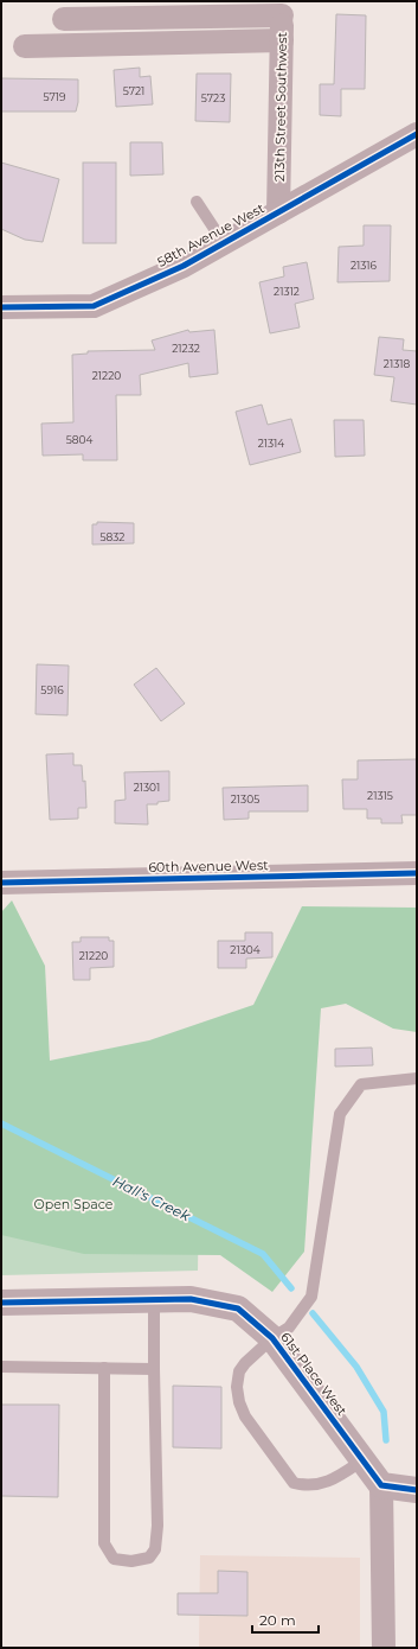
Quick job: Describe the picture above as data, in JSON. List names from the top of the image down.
{
  "streets": {
    "street": [
      "213th Street Southwest",
      "58th Avenue West",
      "60th Avenue West",
      "61st Place West"
    ]
  },
  "crossings": [
    ["213th Street Southwest", "58th Avenue West"]
  ],
  "water": ["Hall's Creek"],
  "parks": ["Open Space"],
  "house_numbers": [
    "5721",
    "5719",
    "5723",
    "21316",
    "21312",
    "21232",
    "21318",
    "21220",
    "5804",
    "21314",
    "5832",
    "5916",
    "21301",
    "21315",
    "21305",
    "21304",
    "21220"
  ],
  "scale_bar": "20 m"
}
